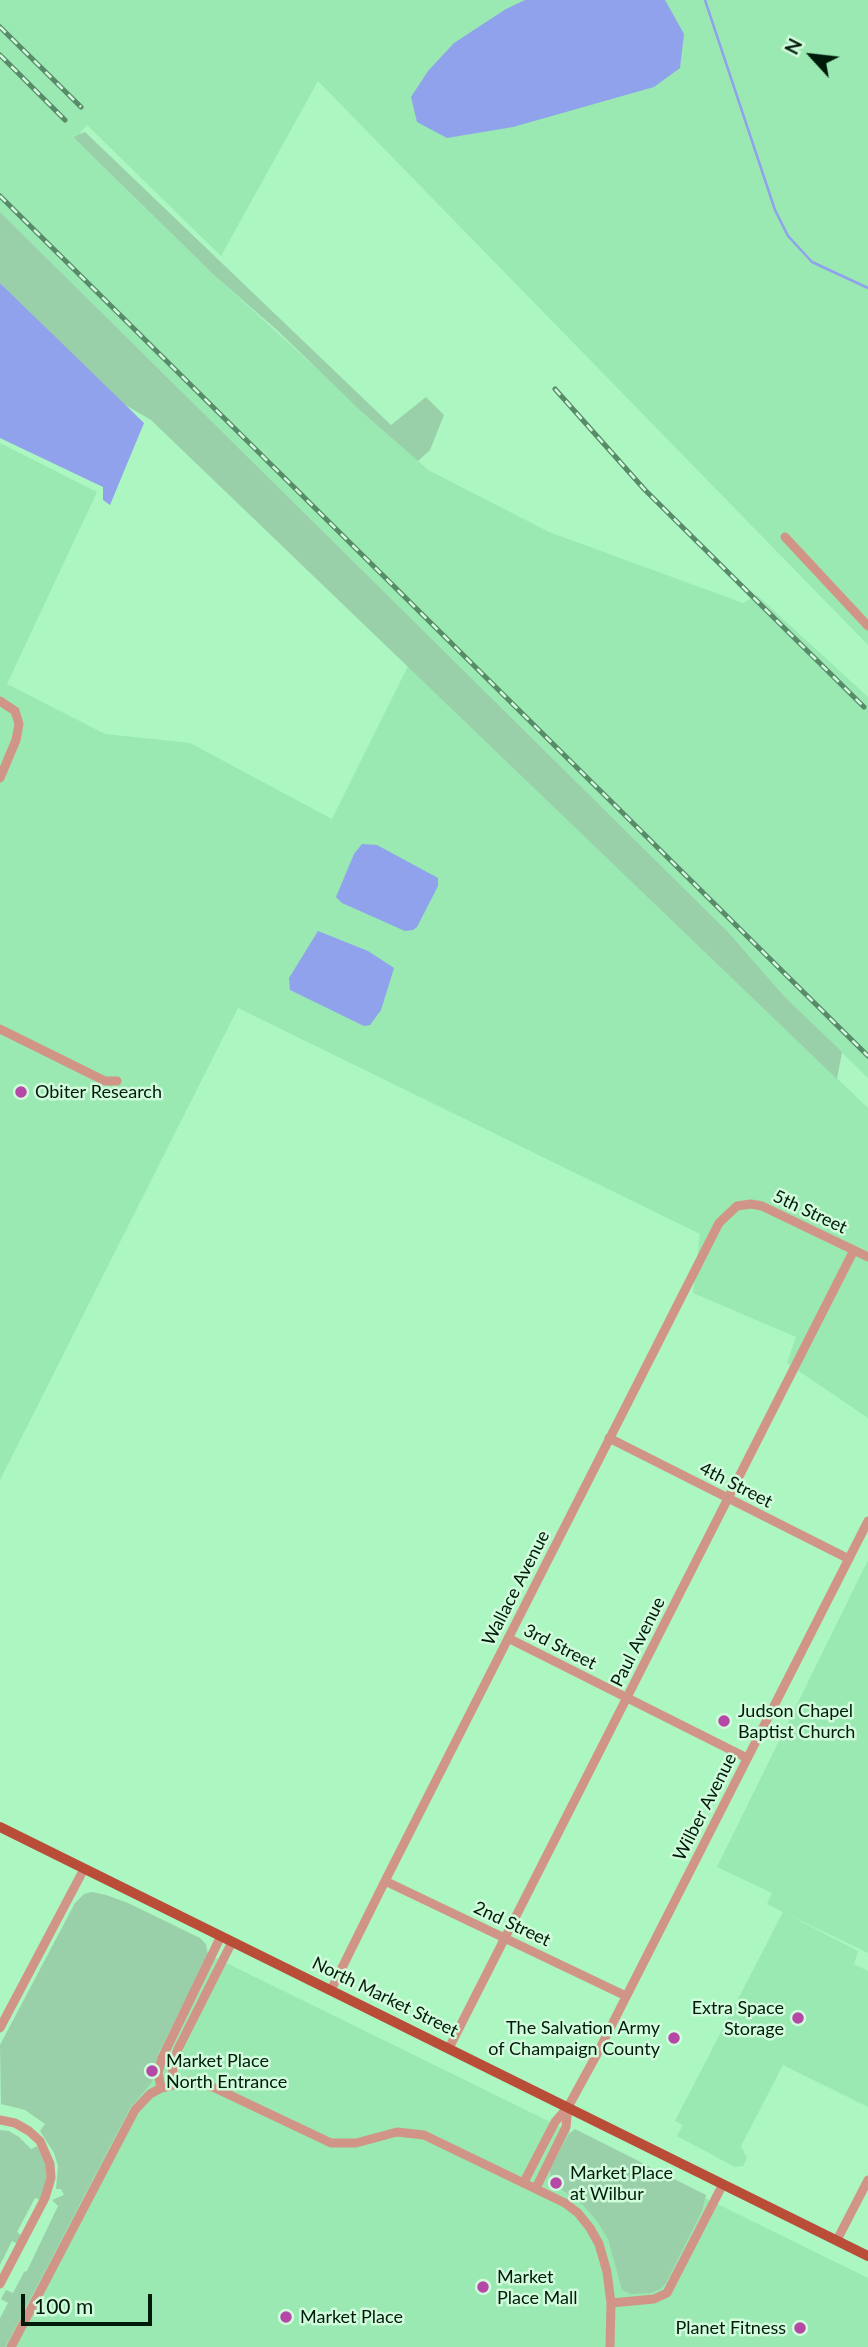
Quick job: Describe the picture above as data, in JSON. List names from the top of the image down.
{
  "streets": {
    "main road": ["North Market Street"],
    "street": [
      "5th Street",
      "4th Street",
      "Wallace Avenue",
      "Paul Avenue",
      "3rd Street",
      "Wilber Avenue",
      "2nd Street"
    ]
  },
  "crossings": [
    ["5th Street", "Wallace Avenue"],
    ["5th Street", "Paul Avenue"],
    ["4th Street", "Wallace Avenue"],
    ["4th Street", "Paul Avenue"],
    ["4th Street", "Wilber Avenue"],
    ["Wallace Avenue", "3rd Street"],
    ["Wallace Avenue", "2nd Street"],
    ["Wallace Avenue", "North Market Street"],
    ["Paul Avenue", "3rd Street"],
    ["Paul Avenue", "2nd Street"],
    ["Paul Avenue", "North Market Street"],
    ["3rd Street", "Wilber Avenue"],
    ["Wilber Avenue", "2nd Street"],
    ["Wilber Avenue", "North Market Street"]
  ],
  "places": [
    "Obiter Research",
    "Judson Chapel Baptist Church",
    "Extra Space Storage",
    "The Salvation Army of Champaign County",
    "Market Place North Entrance",
    "Market Place at Wilbur",
    "Market Place Mall",
    "Market Place",
    "Planet Fitness"
  ],
  "scale_bar": "100 m",
  "north": "top left"
}
